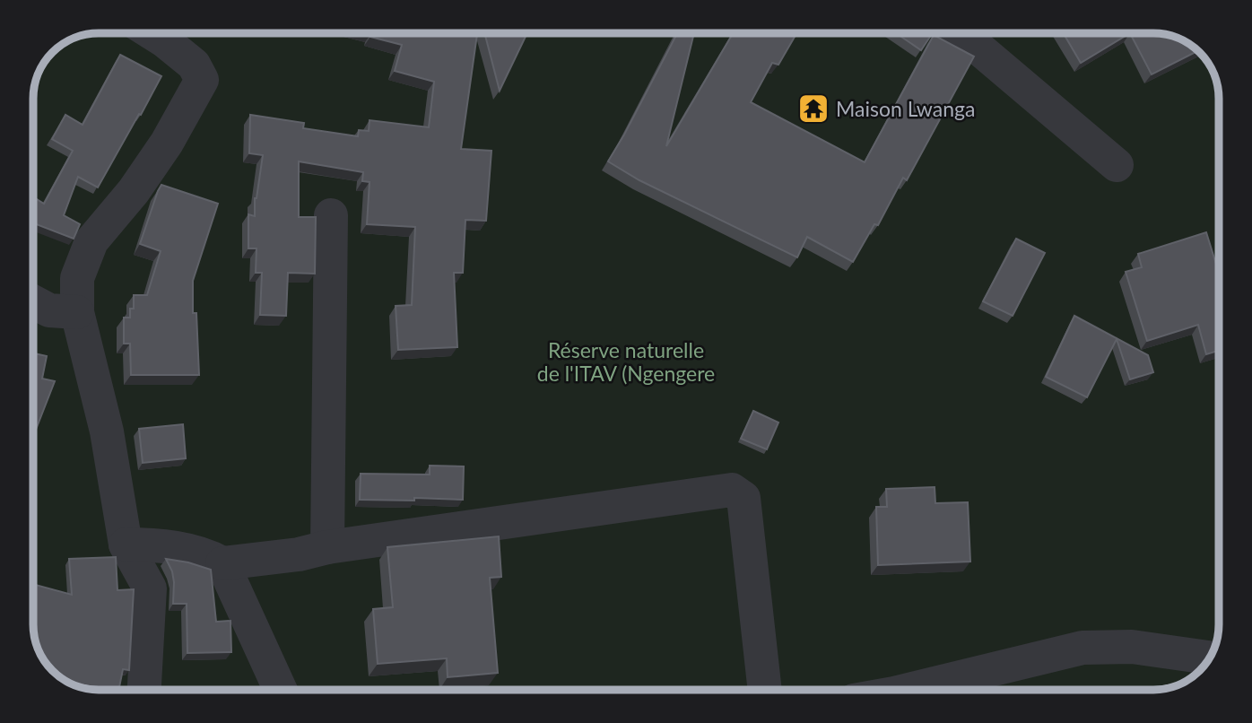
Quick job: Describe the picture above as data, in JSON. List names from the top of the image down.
{
  "parks": ["Réserve naturelle de l'ITAV (Ngengere"],
  "places": {
    "temple": ["Maison Lwanga"]
  }
}
